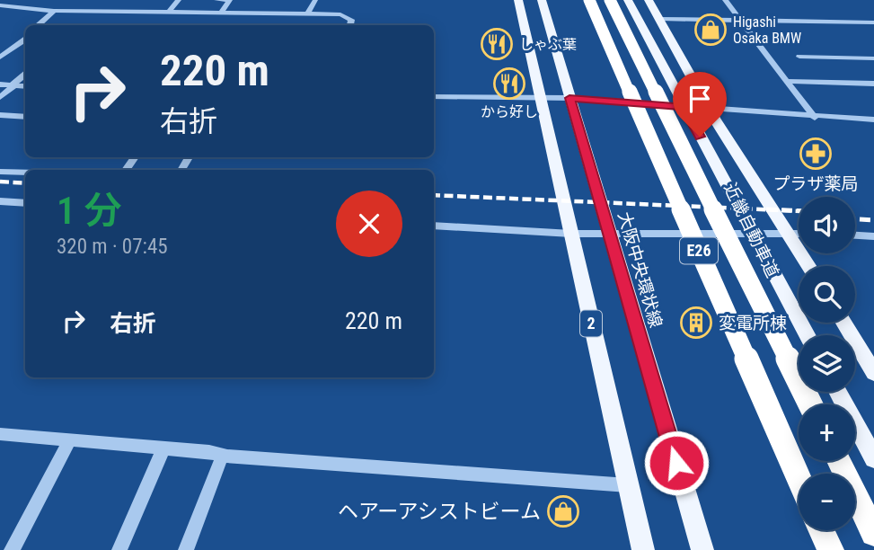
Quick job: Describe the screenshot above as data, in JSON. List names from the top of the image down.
{
  "streets": {
    "highway": ["近畿自動車道", "E26"],
    "main road": ["大阪中央環状線", "2"]
  },
  "places": {
    "shop": ["Higashi Osaka BMW", "ヘアーアシストビーム"],
    "restaurant": ["しゃぶ葉", "から好し"],
    "pharmacy": ["プラザ薬局"],
    "building": ["変電所棟"]
  },
  "page": {
    "turn": ["220 m", "右折"],
    "heading": ["1 分", "320 m · 07:45"],
    "map_buttons": ["+", "−"],
    "list": [
      {
        "name": "右折",
        "value": "220 m"
      }
    ]
  }
}
